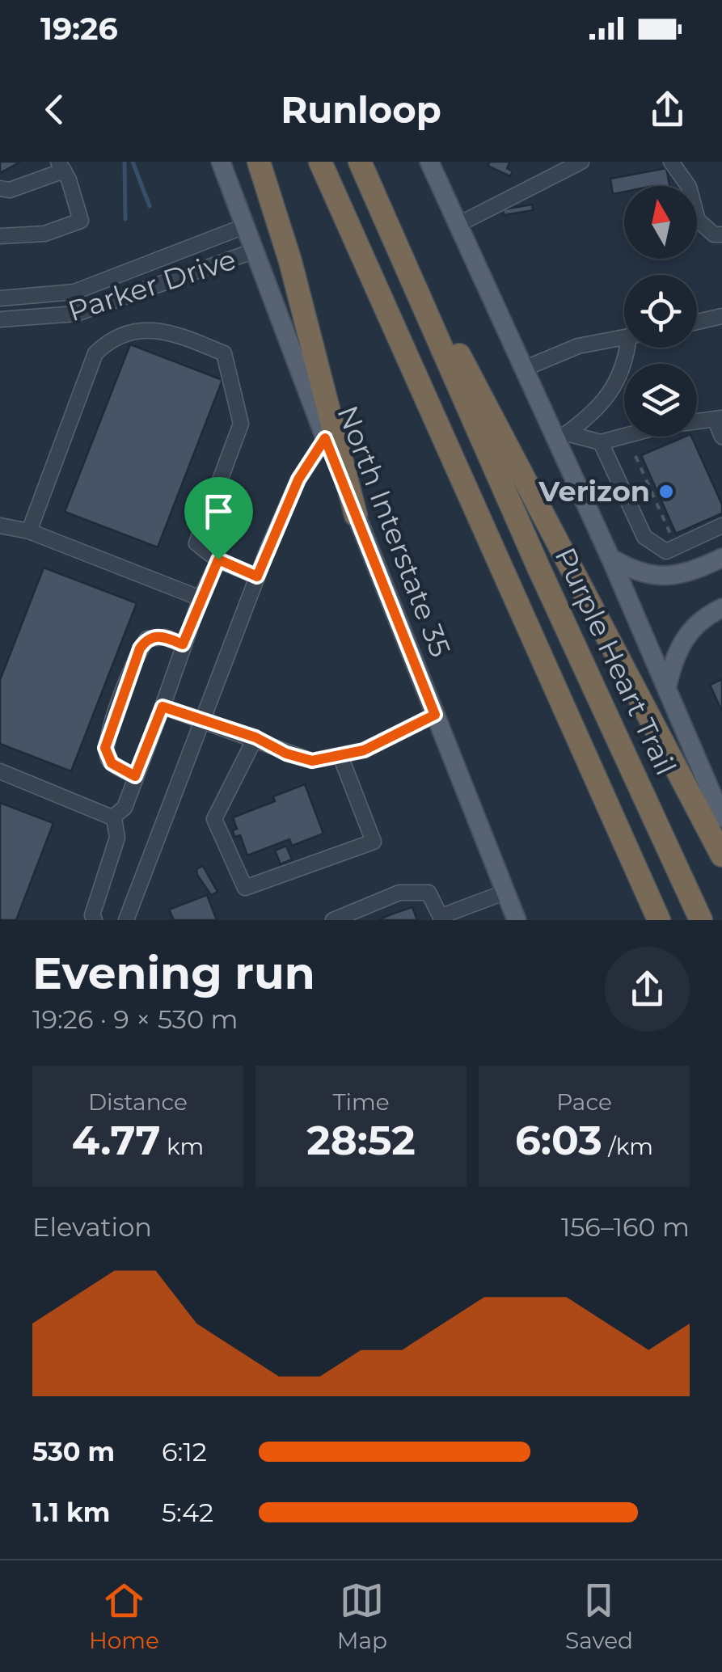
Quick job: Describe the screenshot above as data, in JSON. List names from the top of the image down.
{
  "streets": {
    "highway": ["Purple Heart Trail"],
    "main road": ["North Interstate 35"],
    "street": ["Parker Drive"]
  },
  "crossings": [
    ["Parker Drive", "North Interstate 35"]
  ],
  "places": ["Verizon"],
  "north": "top",
  "page": {
    "status": "19:26",
    "header": "Runloop",
    "heading": ["Evening run", "19:26 · 9 × 530 m"],
    "stats": [
      ["Distance", "4.77 km"],
      ["Time", "28:52"],
      ["Pace", "6:03 /km"]
    ],
    "chart": ["Elevation", "156–160 m"],
    "list": [
      {
        "name": "530 m",
        "note": "6:12"
      },
      {
        "name": "1.1 km",
        "note": "5:42"
      }
    ],
    "tabs": ["Home", "Map", "Saved"]
  }
}
